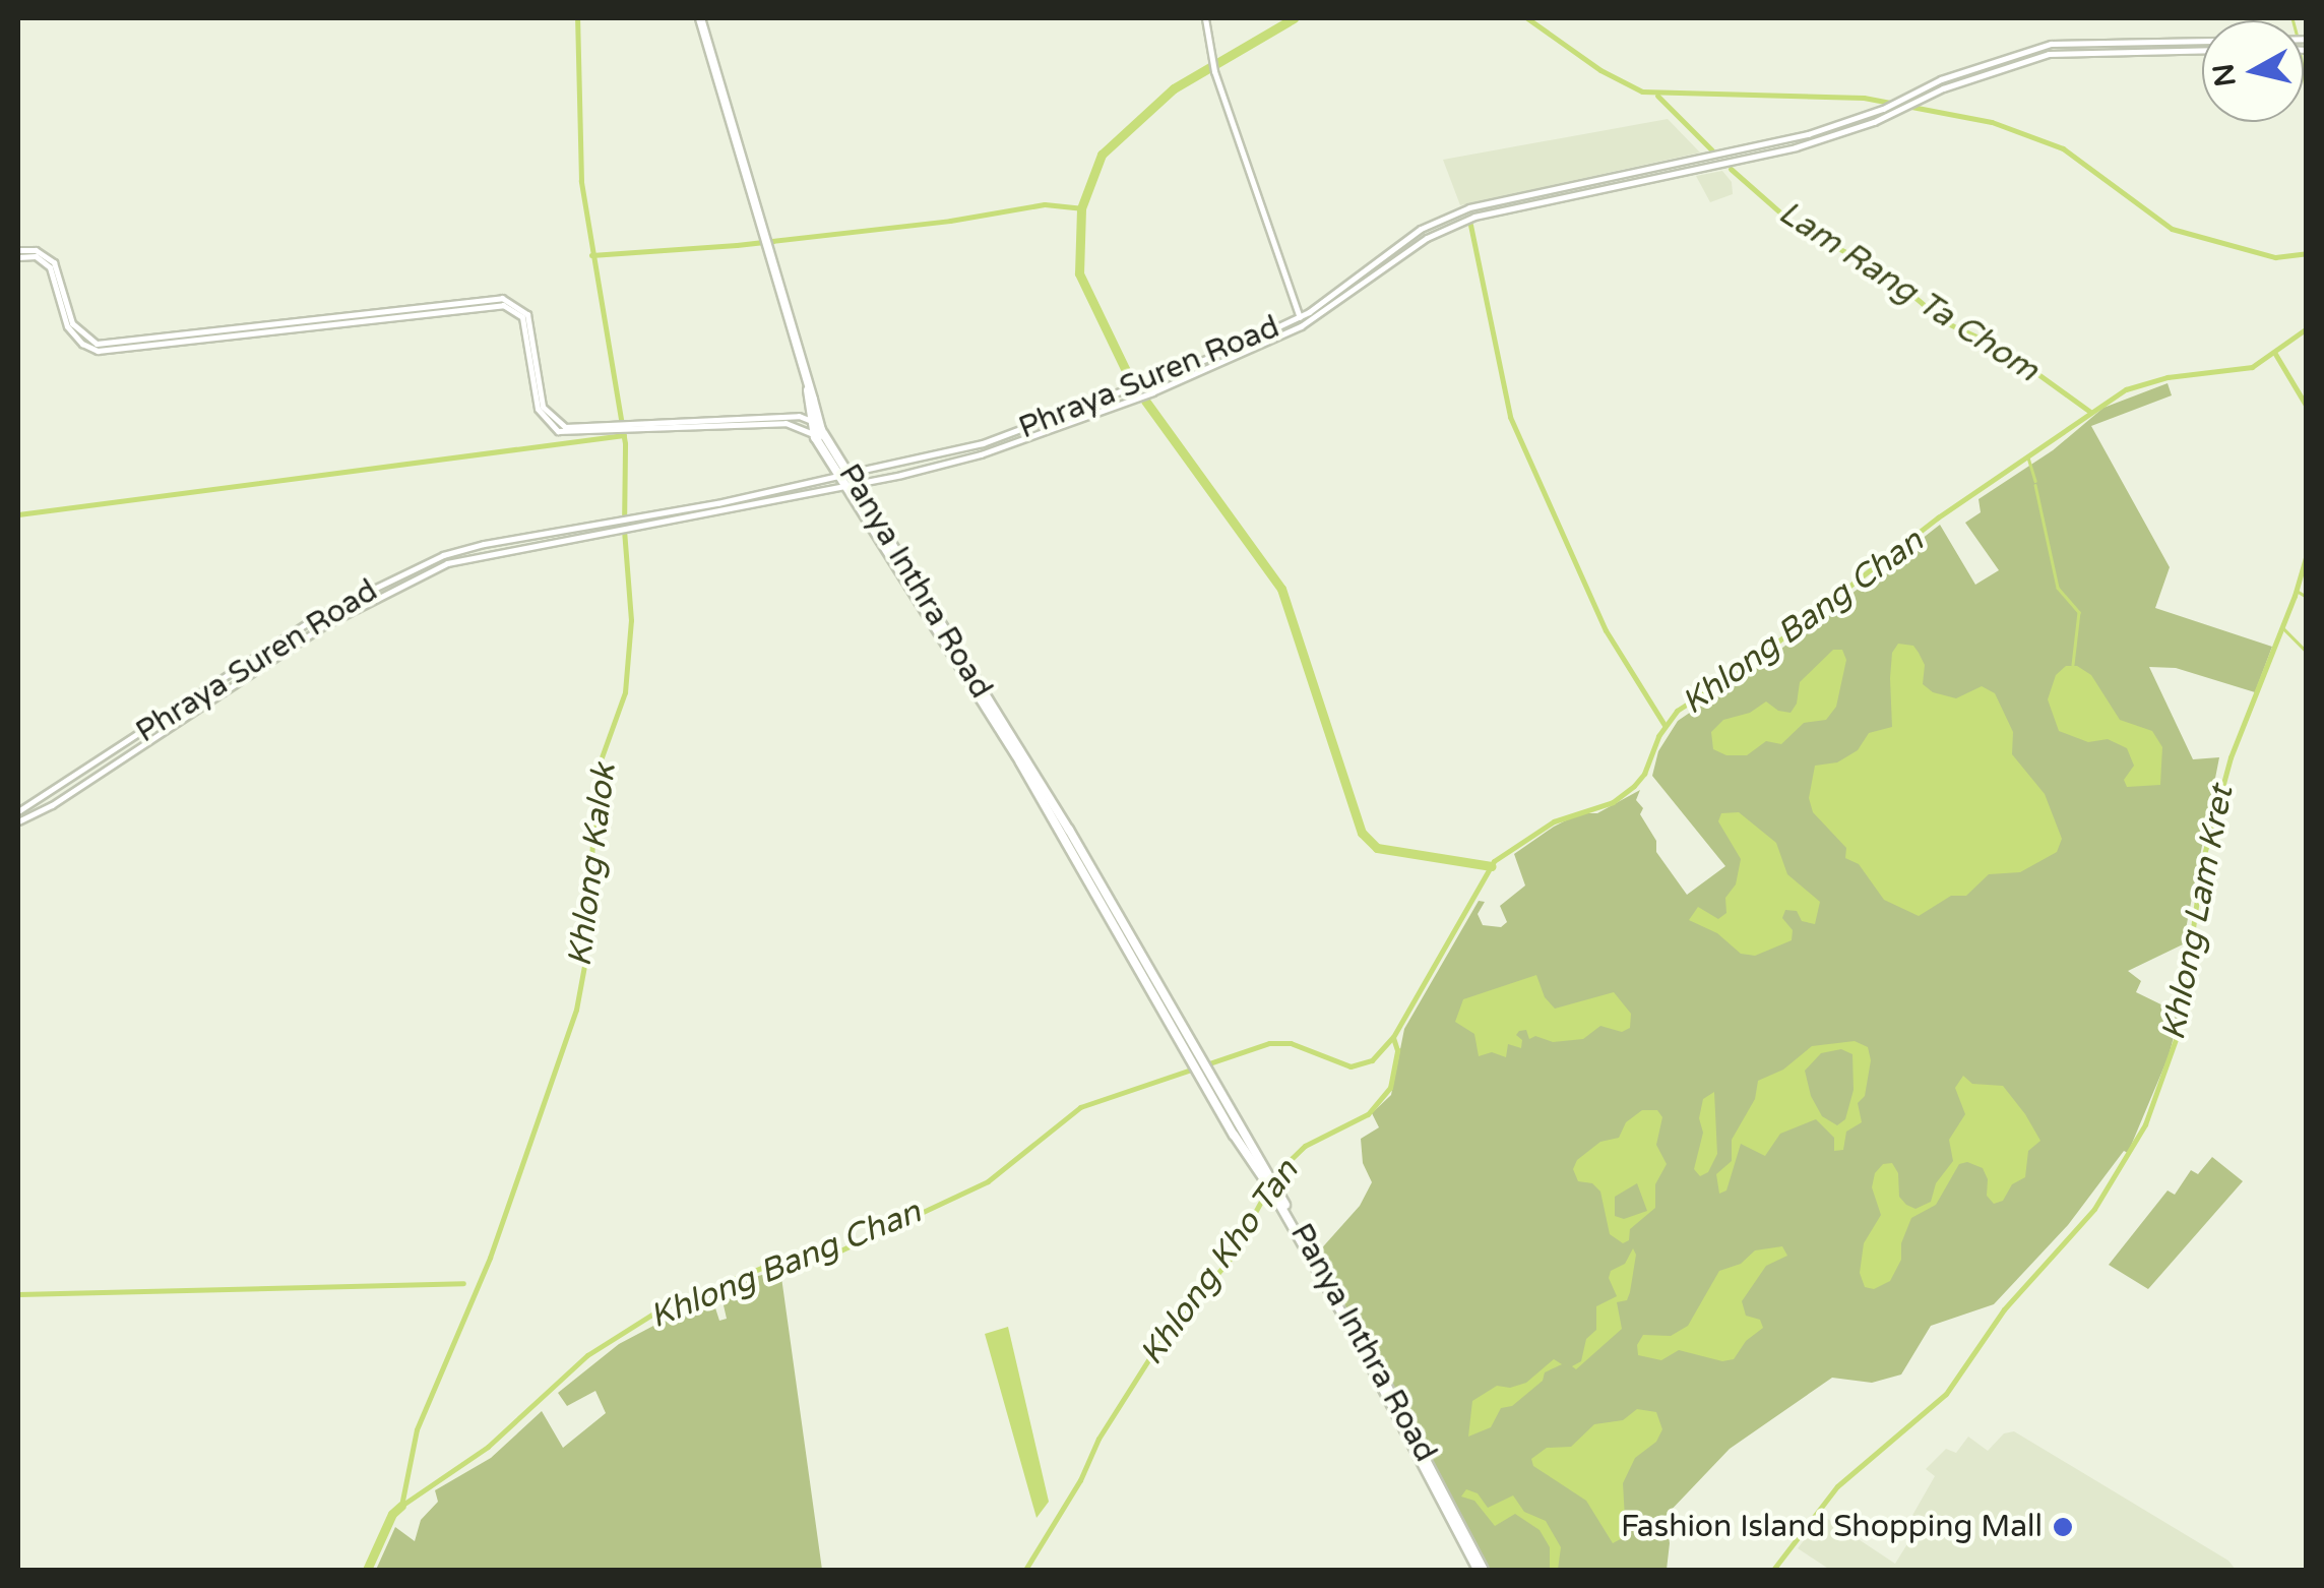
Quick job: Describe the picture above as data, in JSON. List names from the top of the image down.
{
  "streets": {
    "main road": ["Panya Inthra Road"],
    "street": ["Phraya Suren Road"]
  },
  "crossings": [
    ["Phraya Suren Road", "Panya Inthra Road"]
  ],
  "water": [
    "Lam Rang Ta Chom",
    "Khlong Bang Chan",
    "Khlong Kalok",
    "Khlong Lam Kret",
    "Khlong Kho Tan"
  ],
  "places": ["Fashion Island Shopping Mall"],
  "north": "left"
}
